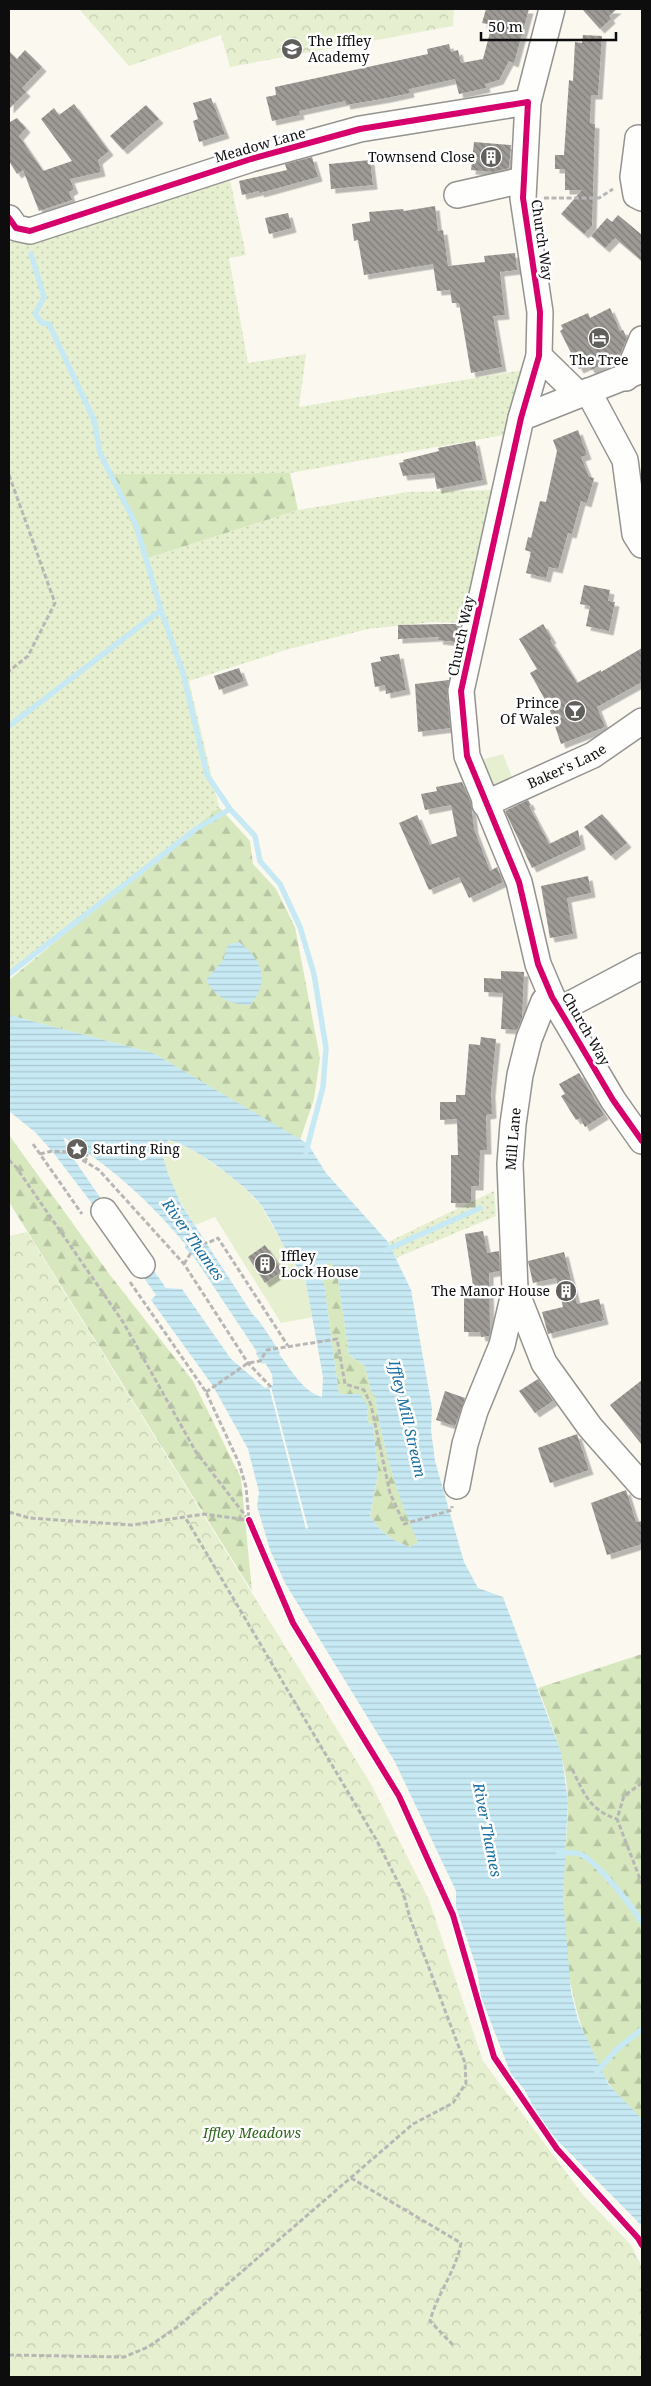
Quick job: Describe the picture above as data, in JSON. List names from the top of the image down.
{
  "streets": {
    "street": [
      "Meadow Lane",
      "Church Way",
      "Baker's Lane",
      "Mill Lane"
    ]
  },
  "crossings": [
    ["Meadow Lane", "Church Way"],
    ["Church Way", "Baker's Lane"],
    ["Church Way", "Mill Lane"]
  ],
  "water": ["River Thames", "Iffley Mill Stream"],
  "parks": ["Iffley Meadows"],
  "places": {
    "school or university": ["The Iffley Academy"],
    "building": ["Townsend Close", "Iffley Lock House", "The Manor House"],
    "hotel": ["The Tree"],
    "bar": ["Prince Of Wales"],
    "place": ["Starting Ring"]
  },
  "scale_bar": "50 m"
}
